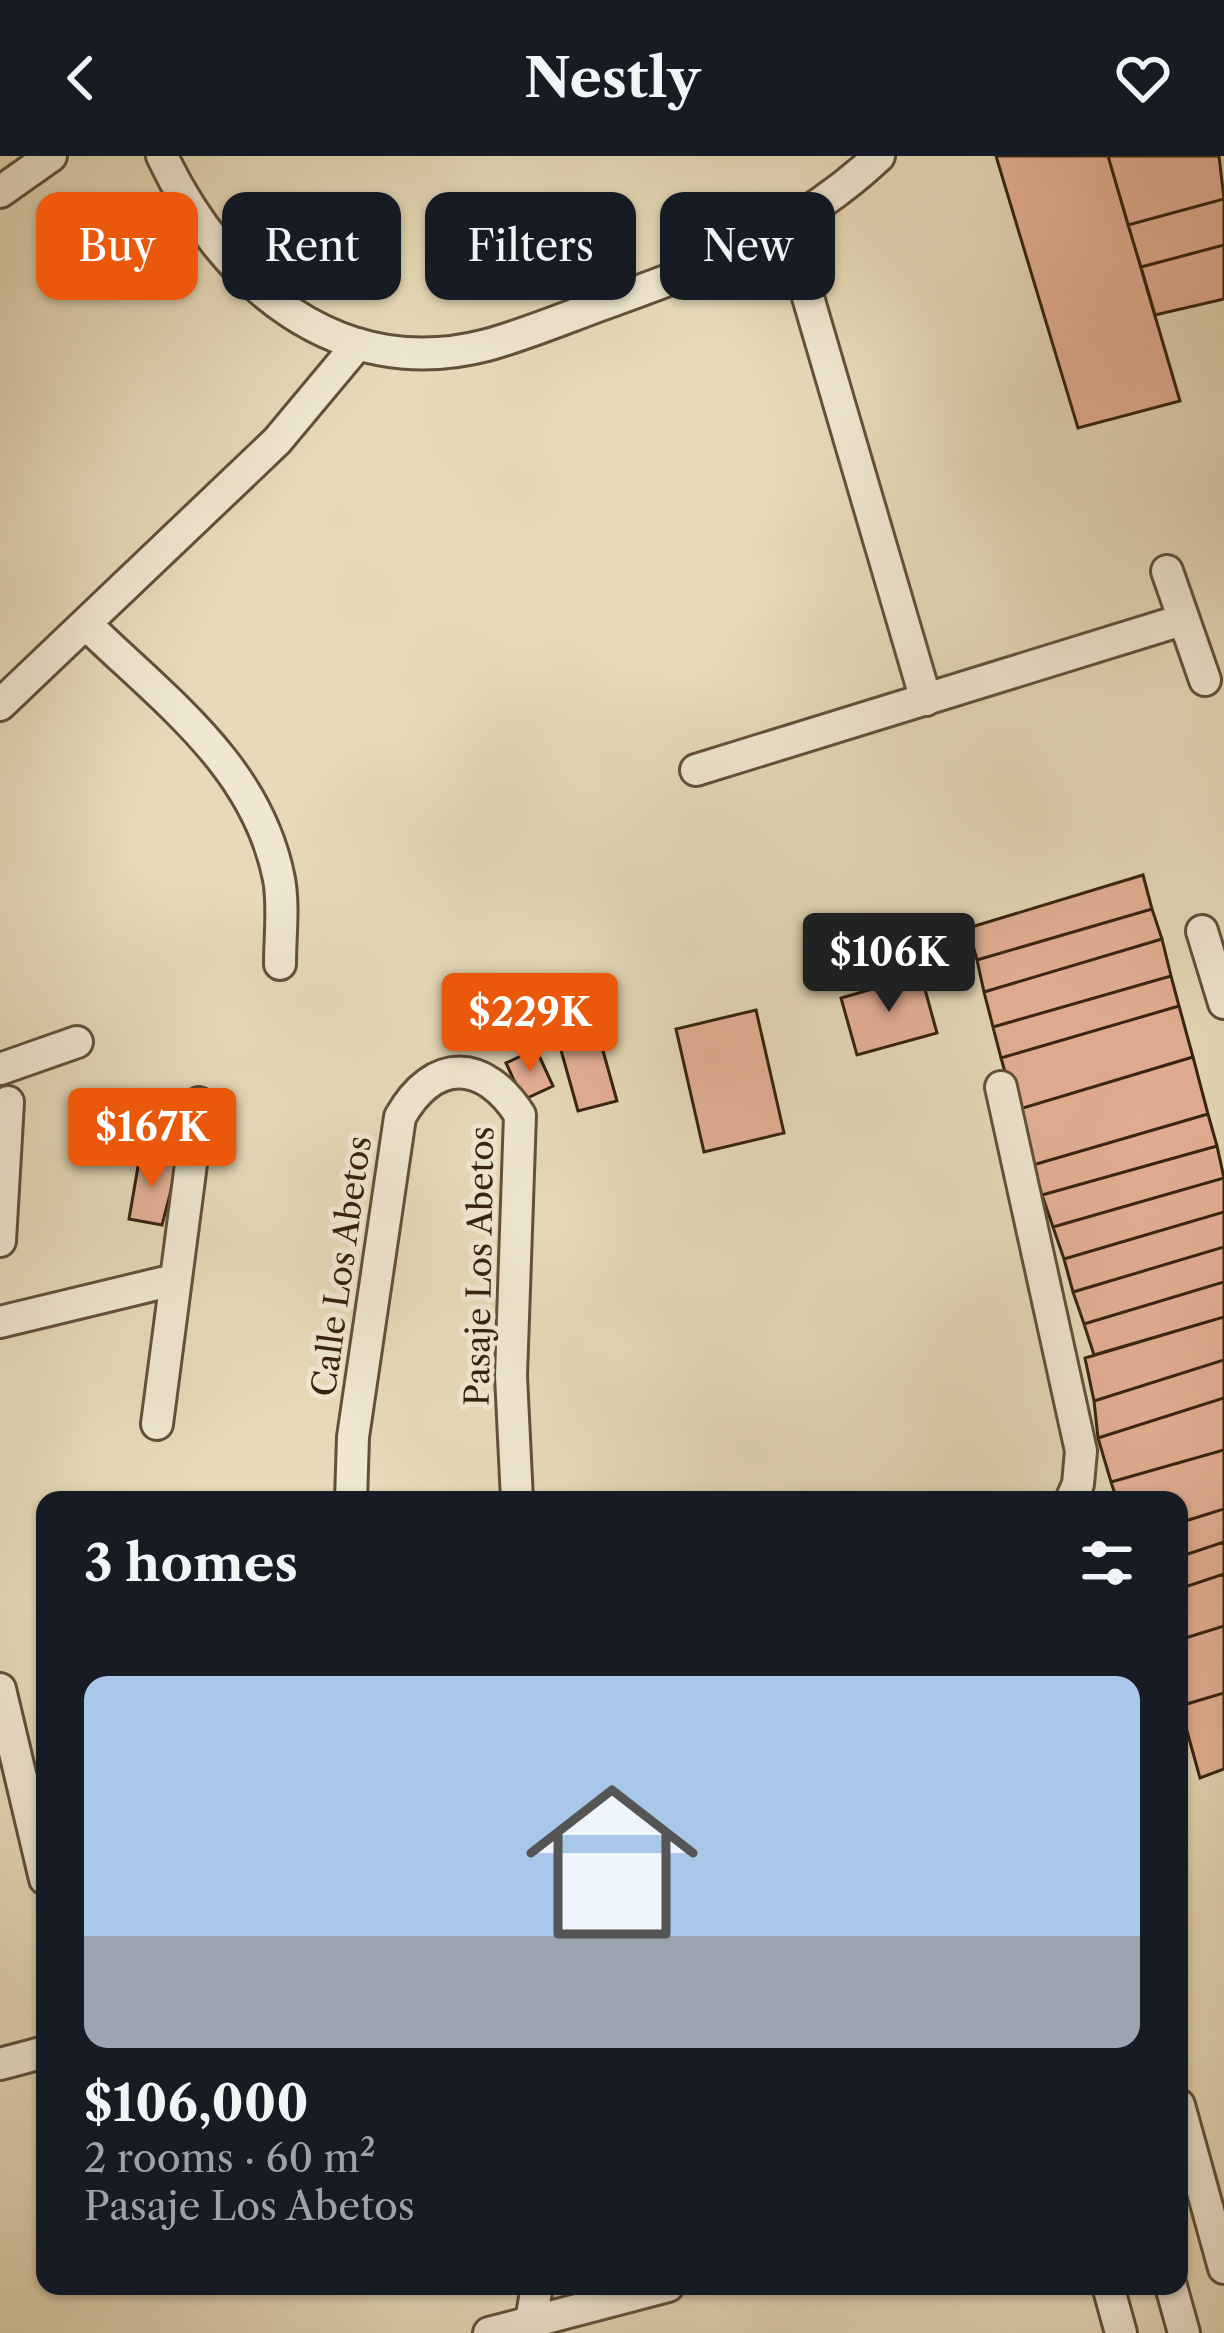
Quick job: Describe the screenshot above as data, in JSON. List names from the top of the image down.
{
  "streets": {
    "street": ["Calle Los Abetos", "Pasaje Los Abetos"]
  },
  "crossings": [
    ["Calle Los Abetos", "Pasaje Los Abetos"]
  ],
  "page": {
    "header": "Nestly",
    "chip": [
      "Buy",
      "Rent",
      "Filters",
      "New"
    ],
    "price": ["$106K", "$229K", "$167K"],
    "heading": "3 homes",
    "list": [
      {
        "name": "$106,000",
        "note": "2 rooms · 60 m² · Pasaje Los Abetos"
      }
    ]
  }
}
